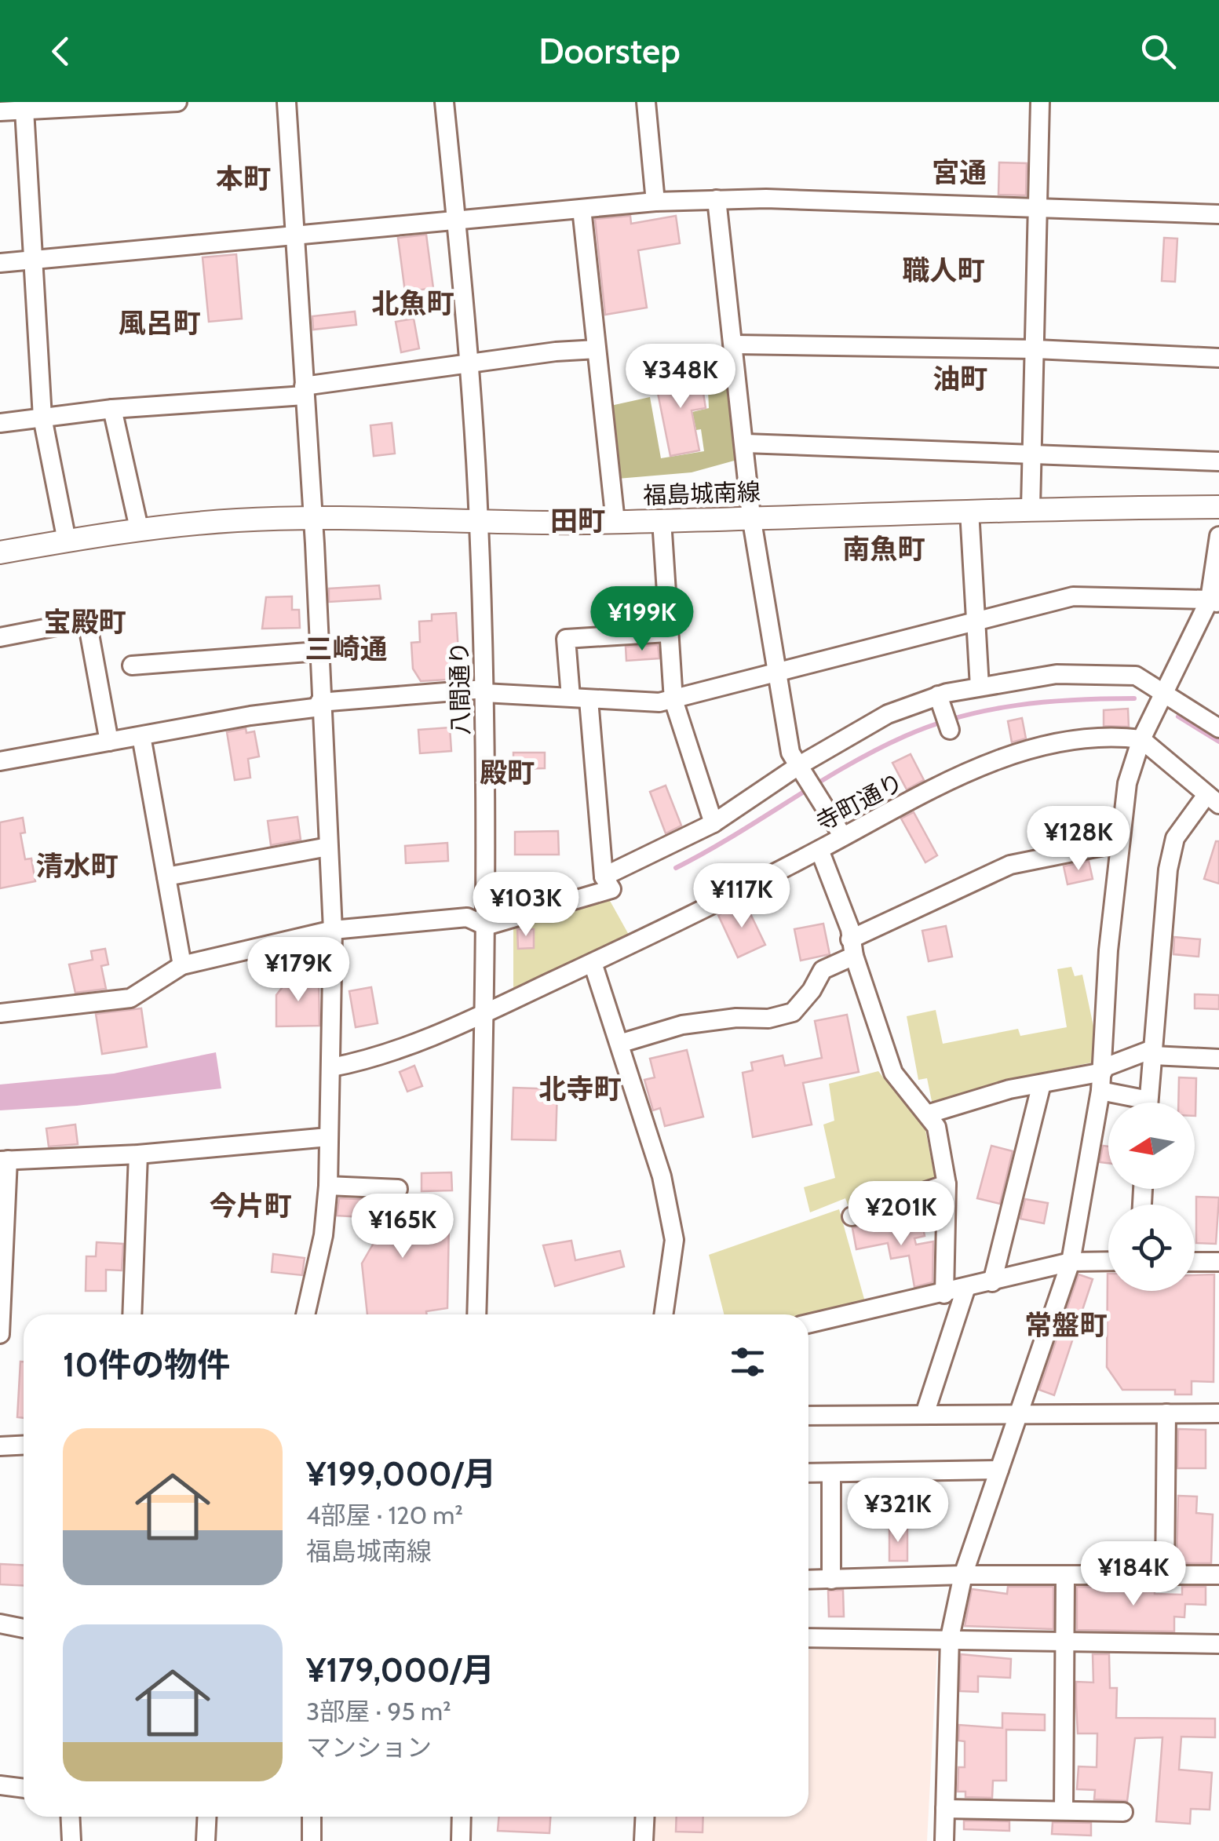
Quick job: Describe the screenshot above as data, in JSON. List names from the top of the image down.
{
  "streets": {
    "main road": ["福島城南線"],
    "street": ["八間通り", "寺町通り"]
  },
  "crossings": [
    ["福島城南線", "八間通り"],
    ["八間通り", "寺町通り"]
  ],
  "districts": [
    "宮通",
    "本町",
    "職人町",
    "北魚町",
    "風呂町",
    "油町",
    "田町",
    "南魚町",
    "宝殿町",
    "三崎通",
    "殿町",
    "清水町",
    "北寺町",
    "今片町",
    "常盤町"
  ],
  "north": "left",
  "page": {
    "header": "Doorstep",
    "price": [
      "¥348K",
      "¥199K",
      "¥128K",
      "¥117K",
      "¥103K",
      "¥179K",
      "¥201K",
      "¥165K",
      "¥321K",
      "¥184K"
    ],
    "heading": "10件の物件",
    "list": [
      {
        "name": "¥199,000/月",
        "note": "4部屋 · 120 m² · 福島城南線"
      },
      {
        "name": "¥179,000/月",
        "note": "3部屋 · 95 m² · マンション"
      }
    ]
  }
}
